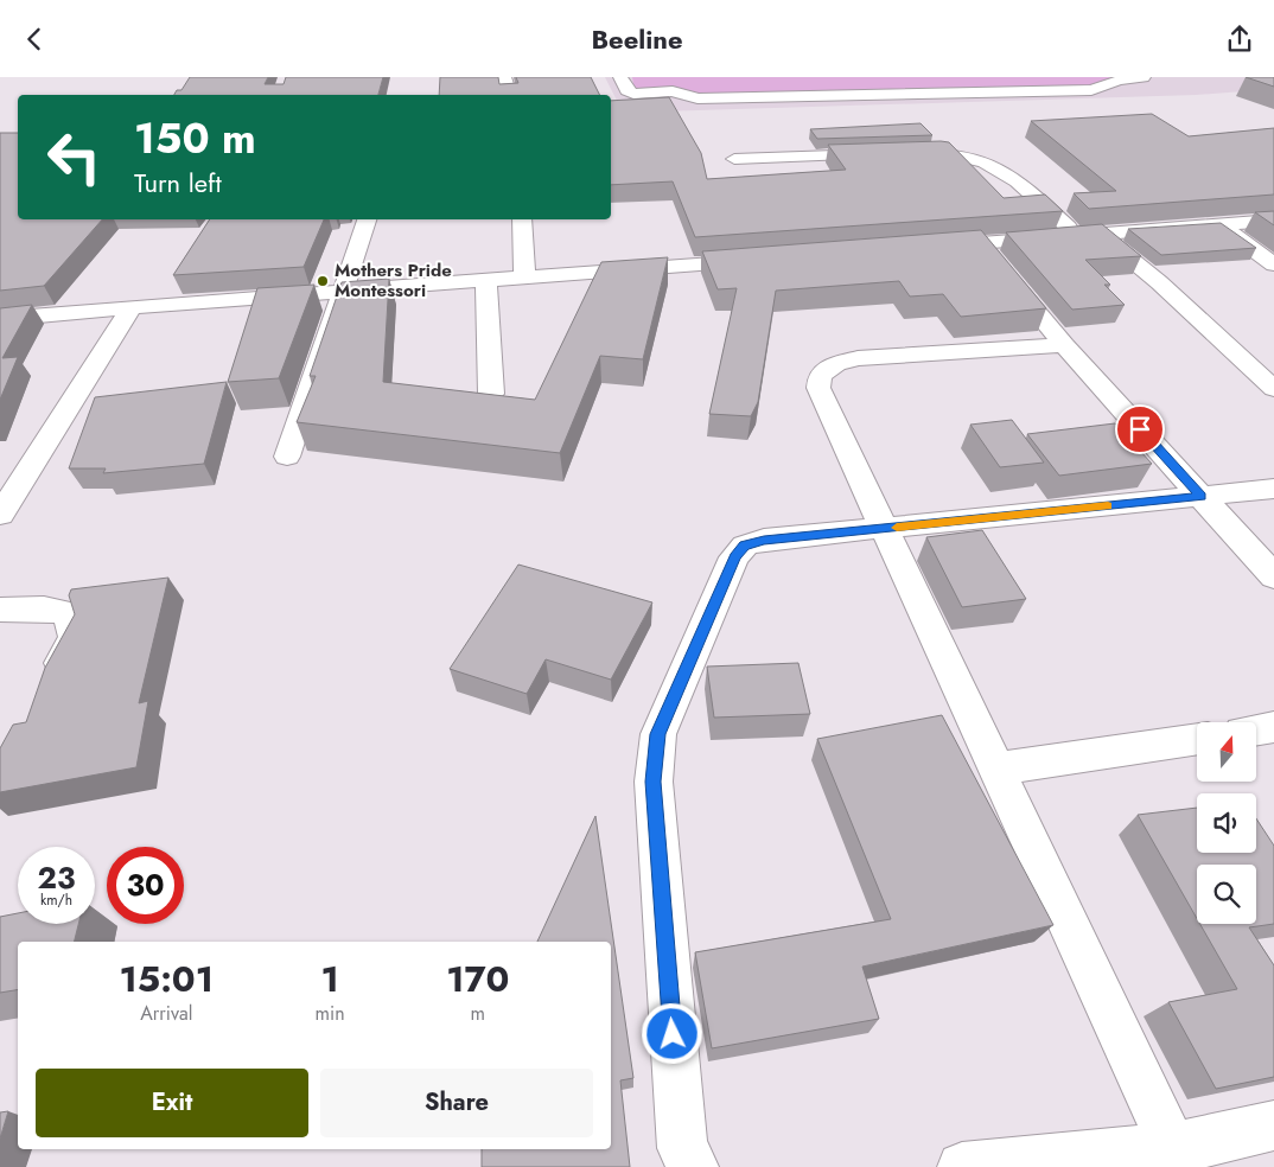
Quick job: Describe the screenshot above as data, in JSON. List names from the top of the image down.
{
  "places": ["Mothers Pride Montessori"],
  "north": "top",
  "page": {
    "header": "Beeline",
    "turn": ["150 m", "Turn left"],
    "speed": "23 km/h",
    "limit": "30",
    "eta": [
      "15:01",
      "Arrival",
      "1",
      "min",
      "170",
      "m"
    ],
    "buttons": ["Exit", "Share"]
  }
}
